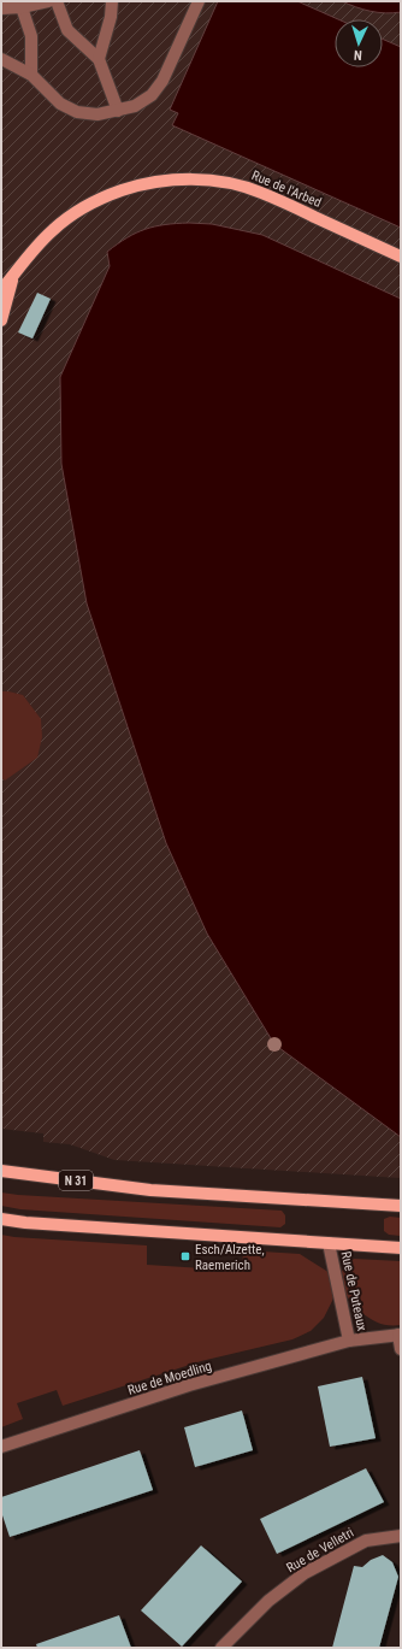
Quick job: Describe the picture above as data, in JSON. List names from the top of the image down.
{
  "streets": {
    "main road": ["Rue de l'Arbed", "N 31"],
    "street": ["Rue de Puteaux", "Rue de Moedling", "Rue de Velletri"]
  },
  "crossings": [
    ["Rue de Puteaux", "Rue de Moedling"]
  ],
  "places": {
    "transit": ["Esch/Alzette, Raemerich"]
  },
  "north": "bottom"
}
